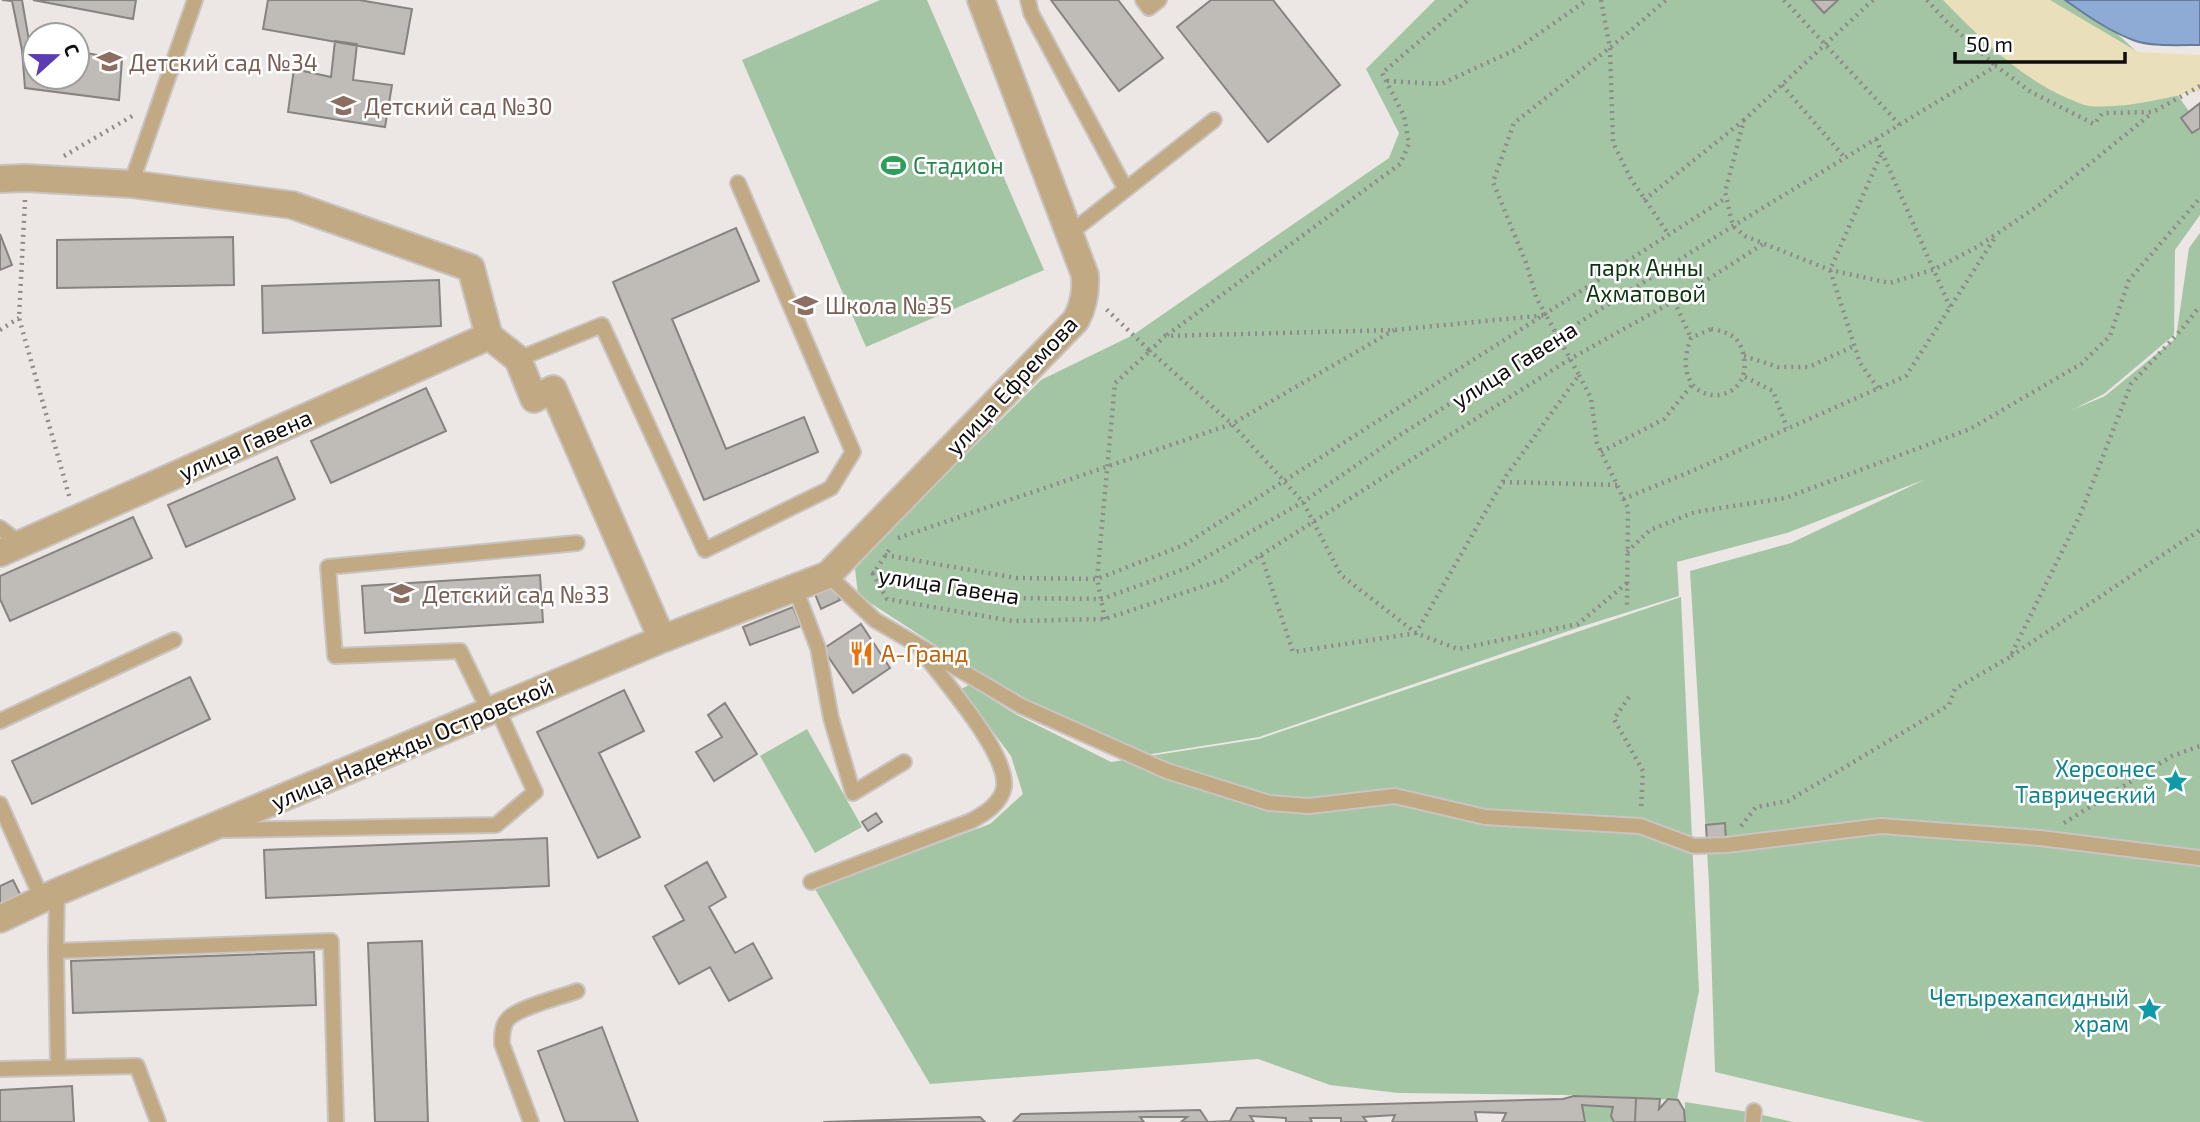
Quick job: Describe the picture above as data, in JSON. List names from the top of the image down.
{
  "streets": {
    "street": ["улица Гавена", "улица Ефремова", "улица Надежды Островской"]
  },
  "crossings": [
    ["улица Гавена", "улица Ефремова"],
    ["улица Гавена", "улица Надежды Островской"],
    ["улица Ефремова", "улица Надежды Островской"]
  ],
  "parks": ["парк Анны Ахматовой"],
  "places": {
    "school or university": [
      "Детский сад №34",
      "Детский сад №30",
      "Школа №35",
      "Детский сад №33"
    ],
    "sports": ["Стадион"],
    "restaurant": ["А-Гранд"],
    "place": ["Херсонес Таврический", "Четырехапсидный храм"]
  },
  "scale_bar": "50 m",
  "north": "right"
}
